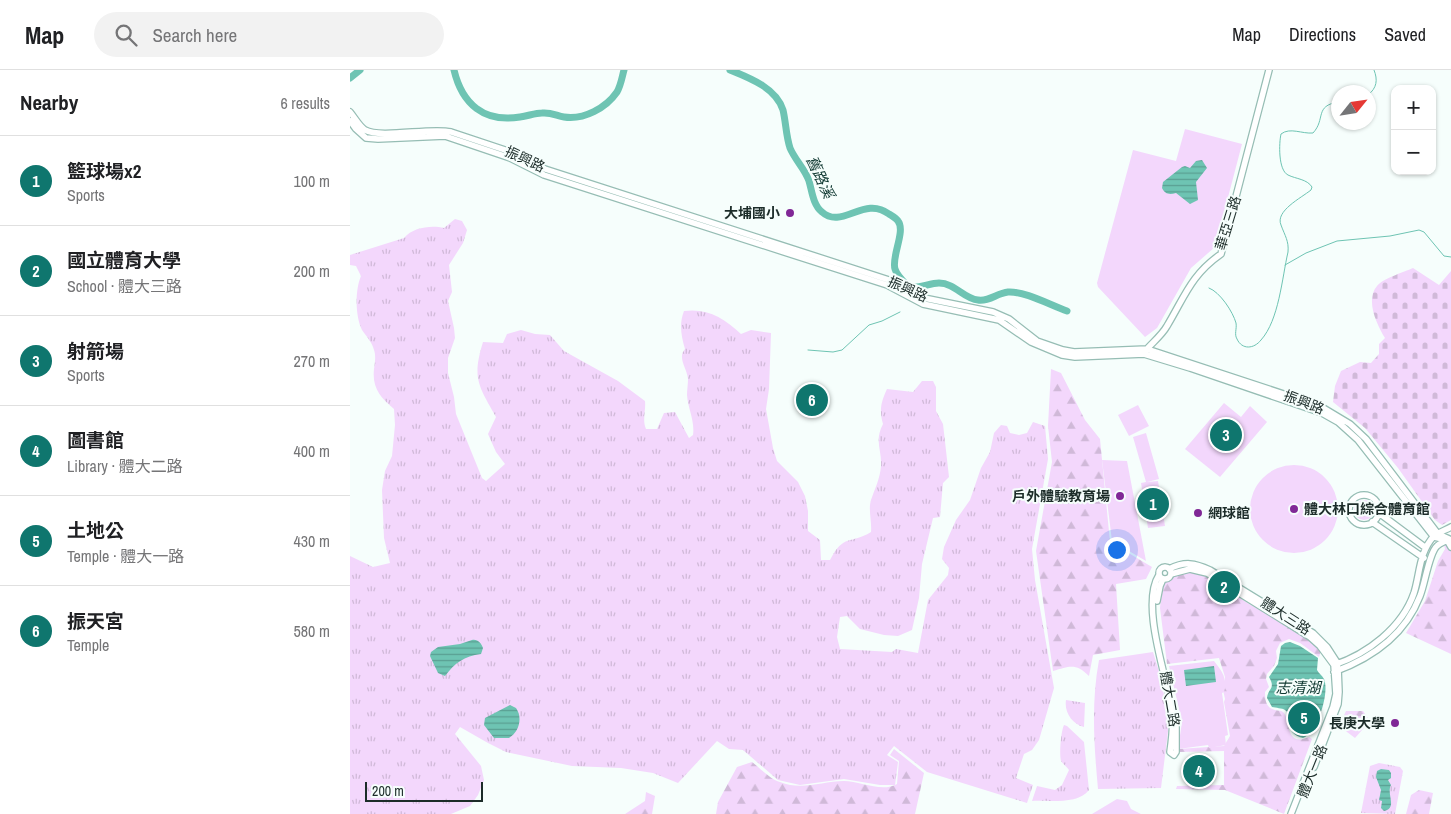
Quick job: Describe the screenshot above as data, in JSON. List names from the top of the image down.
{
  "streets": {
    "street": [
      "振興路",
      "華亞三路",
      "體大三路",
      "體大二路",
      "體大一路"
    ]
  },
  "crossings": [
    ["振興路", "華亞三路"],
    ["體大三路", "體大一路"]
  ],
  "water": ["舊路溪", "志清湖"],
  "places": [
    "大埔國小",
    "戶外體驗教育場",
    "體大林口綜合體育館",
    "網球館",
    "長庚大學"
  ],
  "scale_bar": "200 m",
  "north": "top right",
  "page": {
    "header": "Map",
    "search": "Search here",
    "nav": ["Map", "Directions", "Saved"],
    "heading": ["Nearby", "6 results"],
    "map_buttons": ["+", "−"],
    "list": [
      {
        "mark": "1",
        "name": "籃球場x2",
        "note": "Sports",
        "value": "100 m"
      },
      {
        "mark": "2",
        "name": "國立體育大學",
        "note": "School · 體大三路",
        "value": "200 m"
      },
      {
        "mark": "3",
        "name": "射箭場",
        "note": "Sports",
        "value": "270 m"
      },
      {
        "mark": "4",
        "name": "圖書館",
        "note": "Library · 體大二路",
        "value": "400 m"
      },
      {
        "mark": "5",
        "name": "土地公",
        "note": "Temple · 體大一路",
        "value": "430 m"
      },
      {
        "mark": "6",
        "name": "振天宮",
        "note": "Temple",
        "value": "580 m"
      }
    ],
    "pins": [
      "6",
      "3",
      "1",
      "2",
      "5",
      "4"
    ],
    "scale": "200 m"
  }
}
